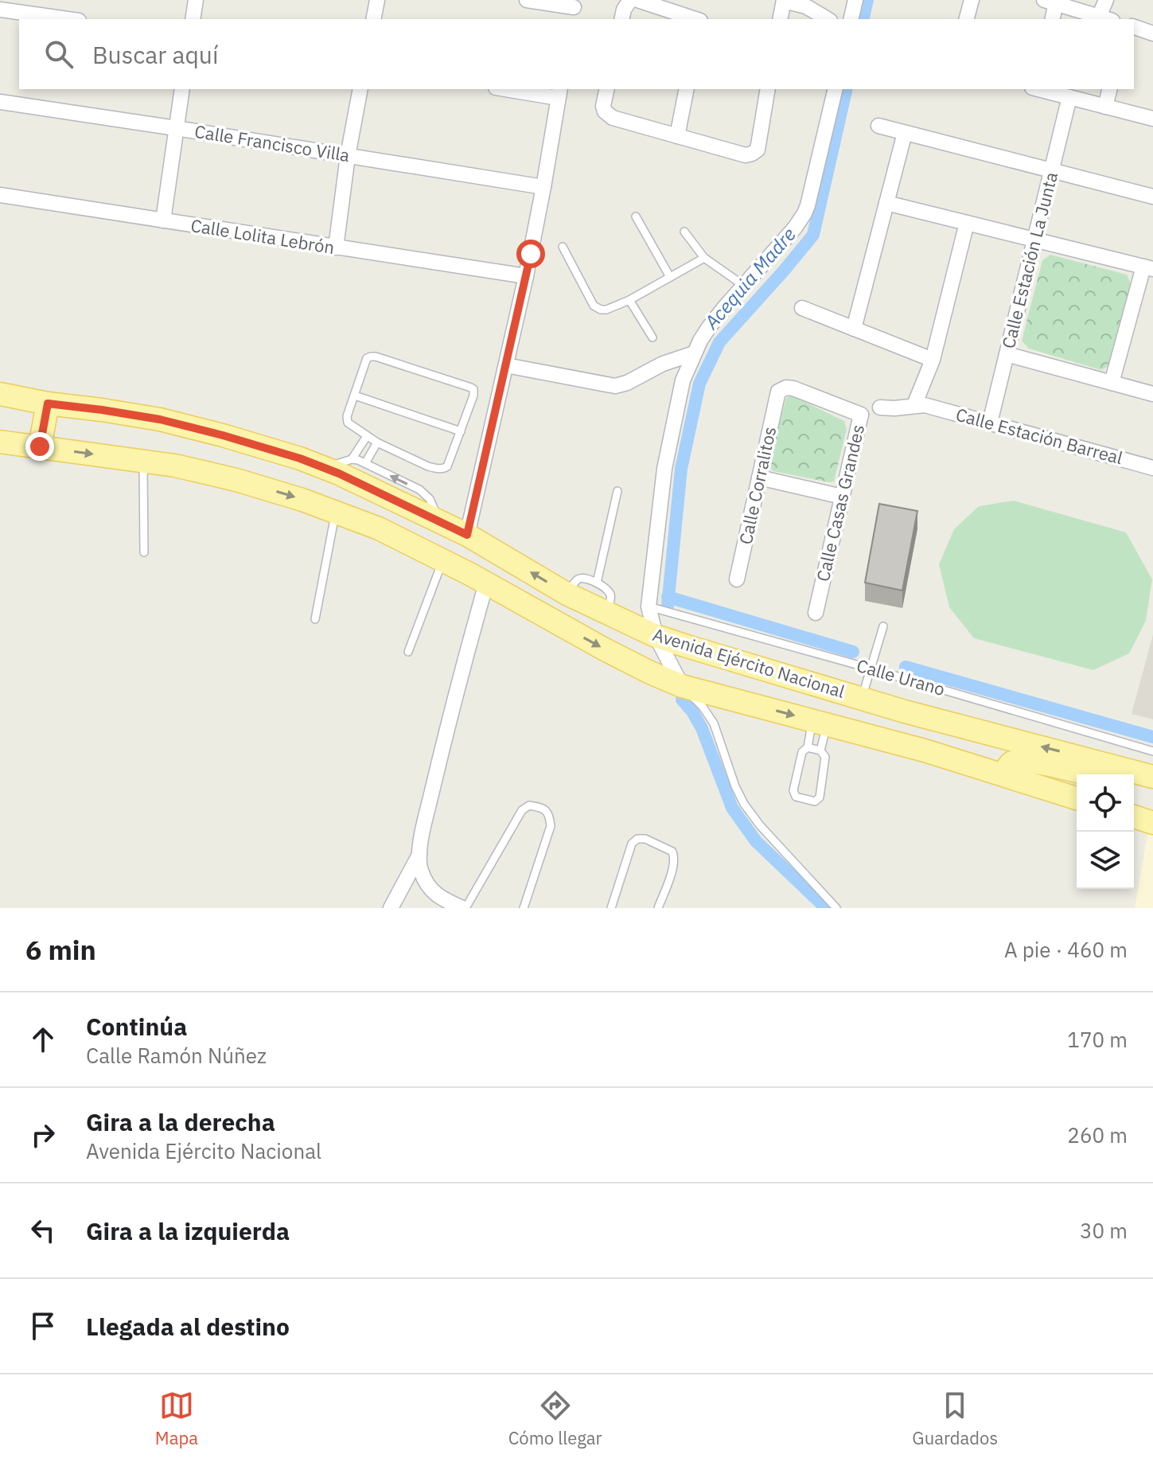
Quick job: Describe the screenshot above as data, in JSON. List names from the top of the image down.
{
  "streets": {
    "main road": ["Avenida Ejército Nacional"],
    "street": [
      "Calle Francisco Villa",
      "Calle Lolita Lebrón",
      "Calle Estación La Junta",
      "Calle Estación Barreal",
      "Calle Corralitos",
      "Calle Casas Grandes"
    ],
    "lane": ["Calle Urano"]
  },
  "crossings": [
    ["Calle Estación La Junta", "Calle Estación Barreal"],
    ["Calle Estación Barreal", "Calle Casas Grandes"],
    ["Calle Corralitos", "Calle Casas Grandes"]
  ],
  "water": ["Acequia Madre"],
  "page": {
    "search": "Buscar aquí",
    "heading": ["6 min", "A pie · 460 m"],
    "list": [
      ["Continúa", "Calle Ramón Núñez", "170 m"],
      ["Gira a la derecha", "Avenida Ejército Nacional", "260 m"],
      ["Gira a la izquierda", "30 m"],
      "Llegada al destino"
    ],
    "nav": ["Mapa", "Cómo llegar", "Guardados"]
  }
}
